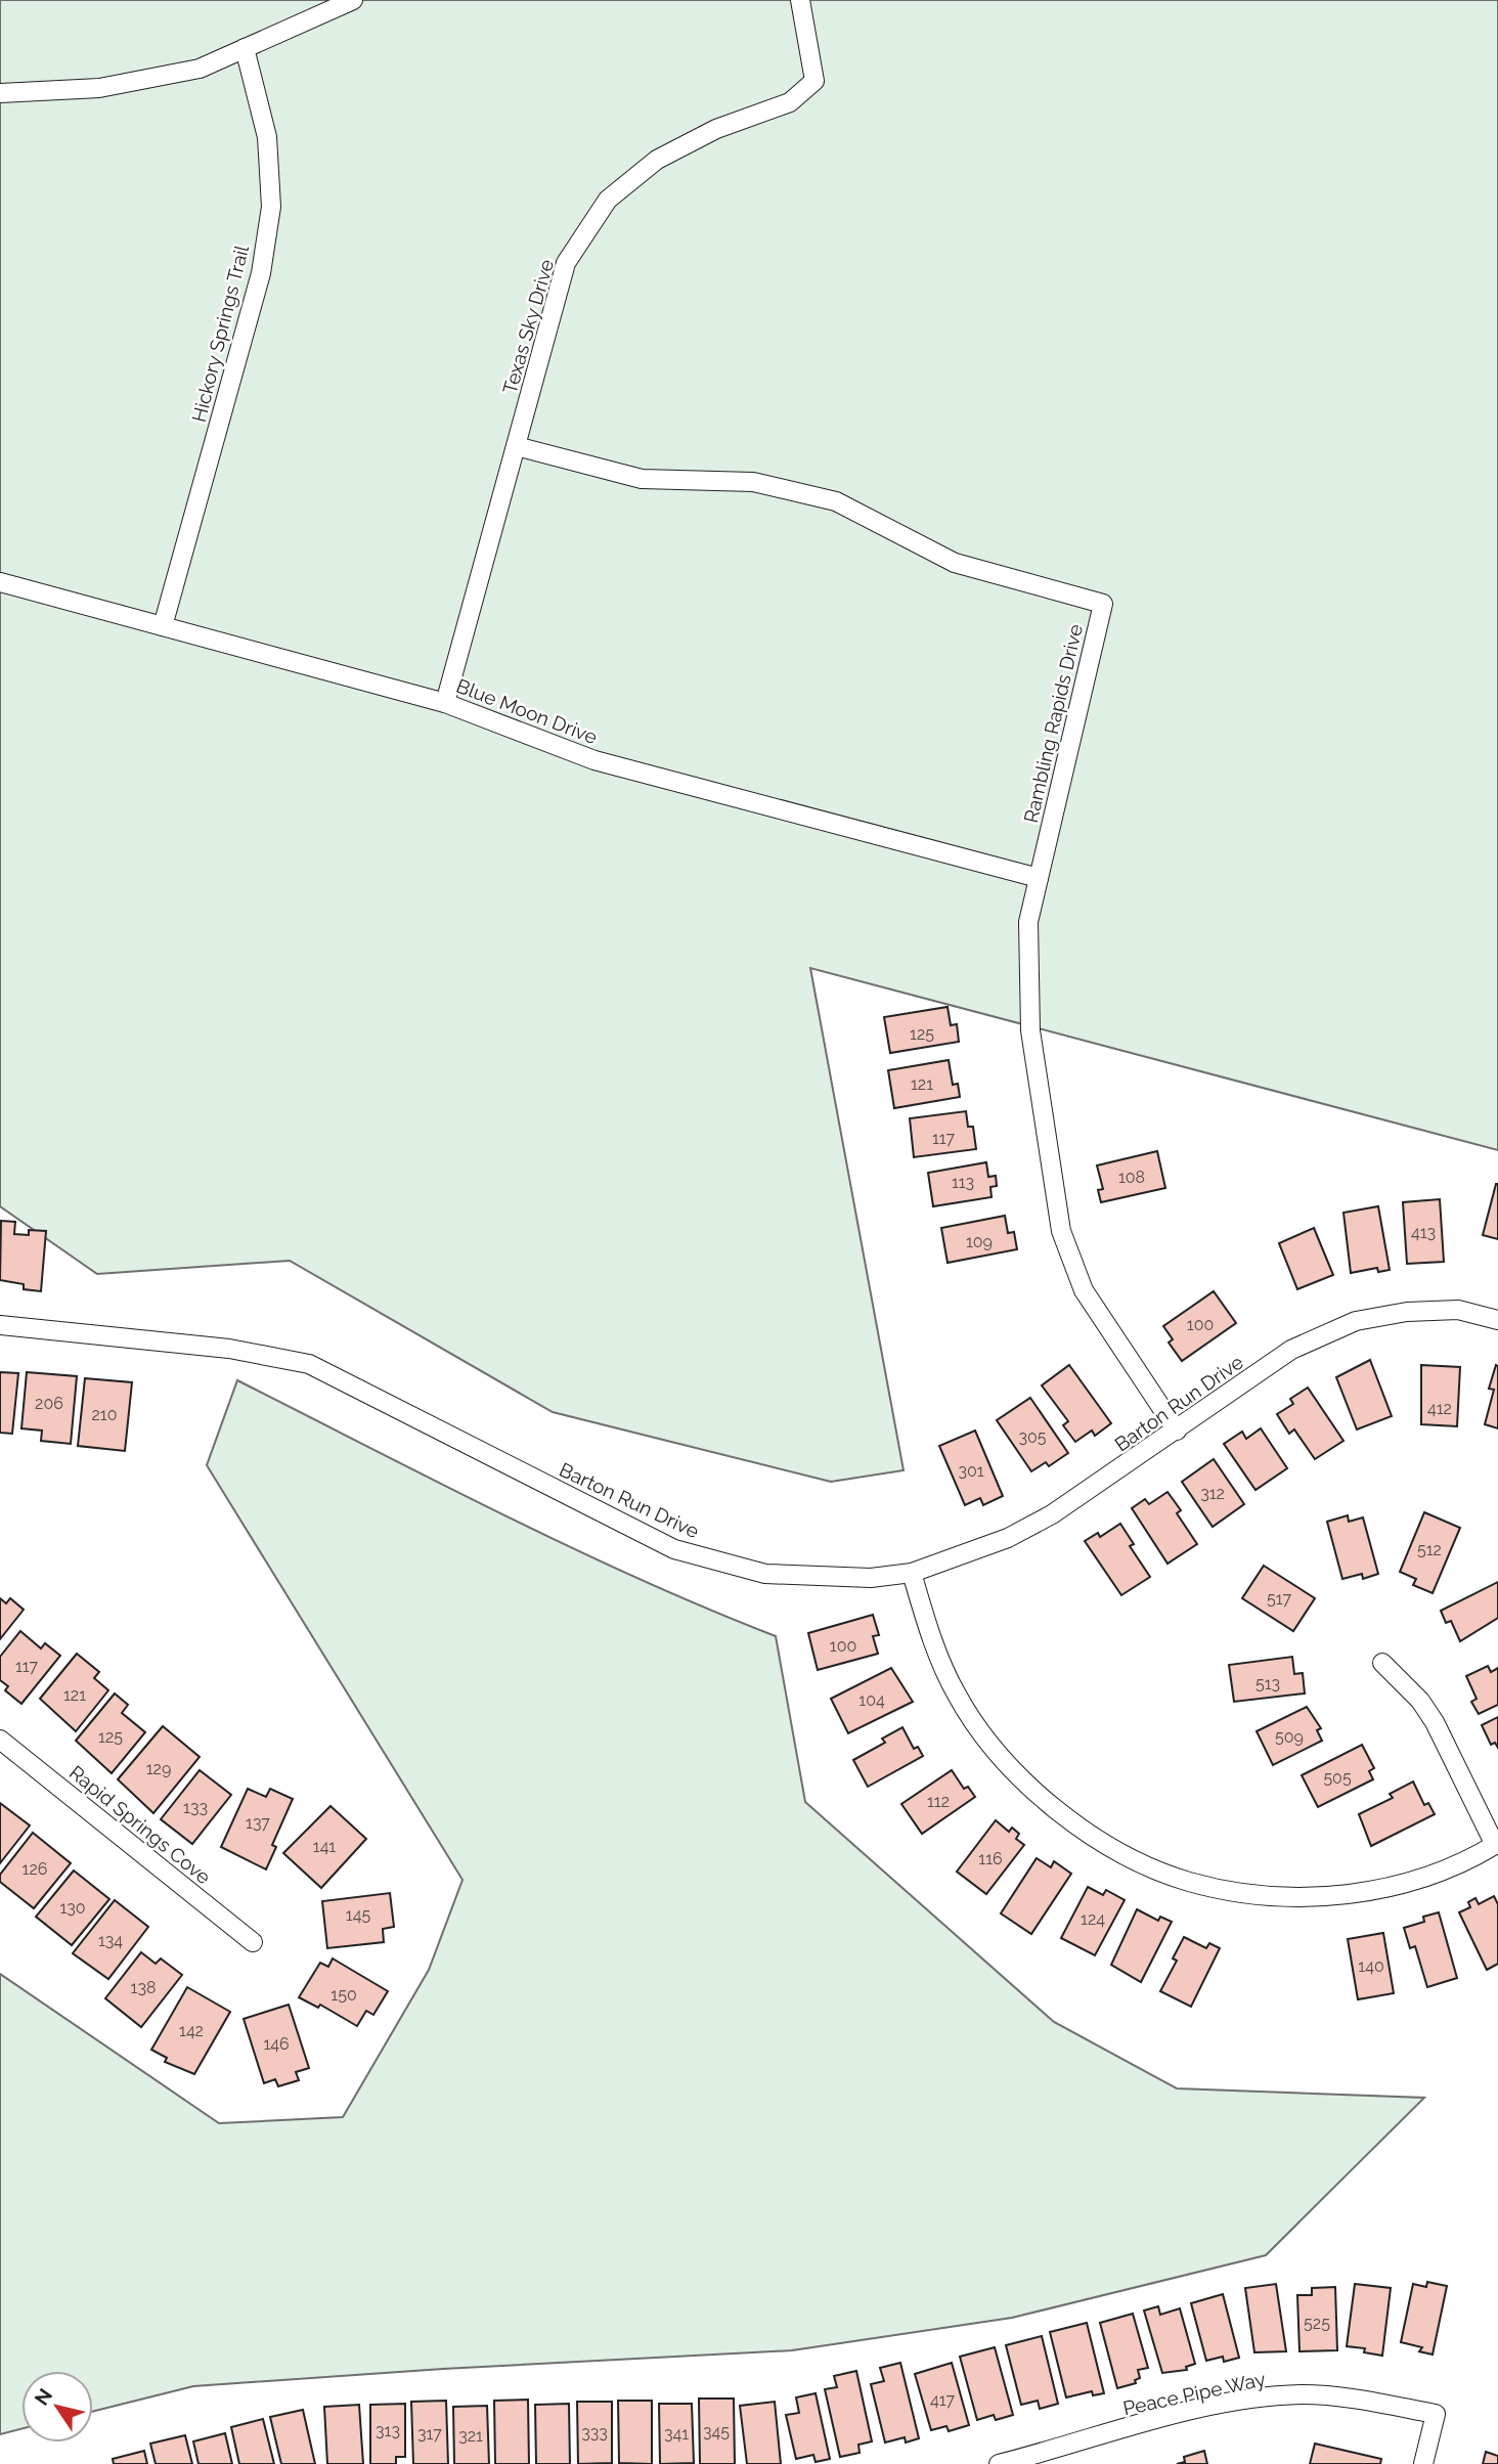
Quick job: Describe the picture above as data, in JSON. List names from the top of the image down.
{
  "streets": {
    "street": [
      "Texas Sky Drive",
      "Hickory Springs Trail",
      "Blue Moon Drive",
      "Rambling Rapids Drive",
      "Barton Run Drive",
      "Rapid Springs Cove",
      "Peace Pipe Way"
    ]
  },
  "crossings": [
    ["Texas Sky Drive", "Blue Moon Drive"],
    ["Texas Sky Drive", "Rambling Rapids Drive"],
    ["Hickory Springs Trail", "Blue Moon Drive"],
    ["Blue Moon Drive", "Rambling Rapids Drive"],
    ["Rambling Rapids Drive", "Barton Run Drive"]
  ],
  "house_numbers": [
    "125",
    "121",
    "117",
    "108",
    "113",
    "413",
    "109",
    "100",
    "206",
    "412",
    "210",
    "305",
    "301",
    "312",
    "512",
    "517",
    "100",
    "117",
    "513",
    "121",
    "104",
    "125",
    "509",
    "129",
    "505",
    "112",
    "133",
    "137",
    "141",
    "116",
    "126",
    "130",
    "145",
    "124",
    "134",
    "140",
    "138",
    "150",
    "142",
    "146",
    "525",
    "417",
    "313",
    "345",
    "333",
    "317",
    "341",
    "321"
  ],
  "north": "top left"
}
